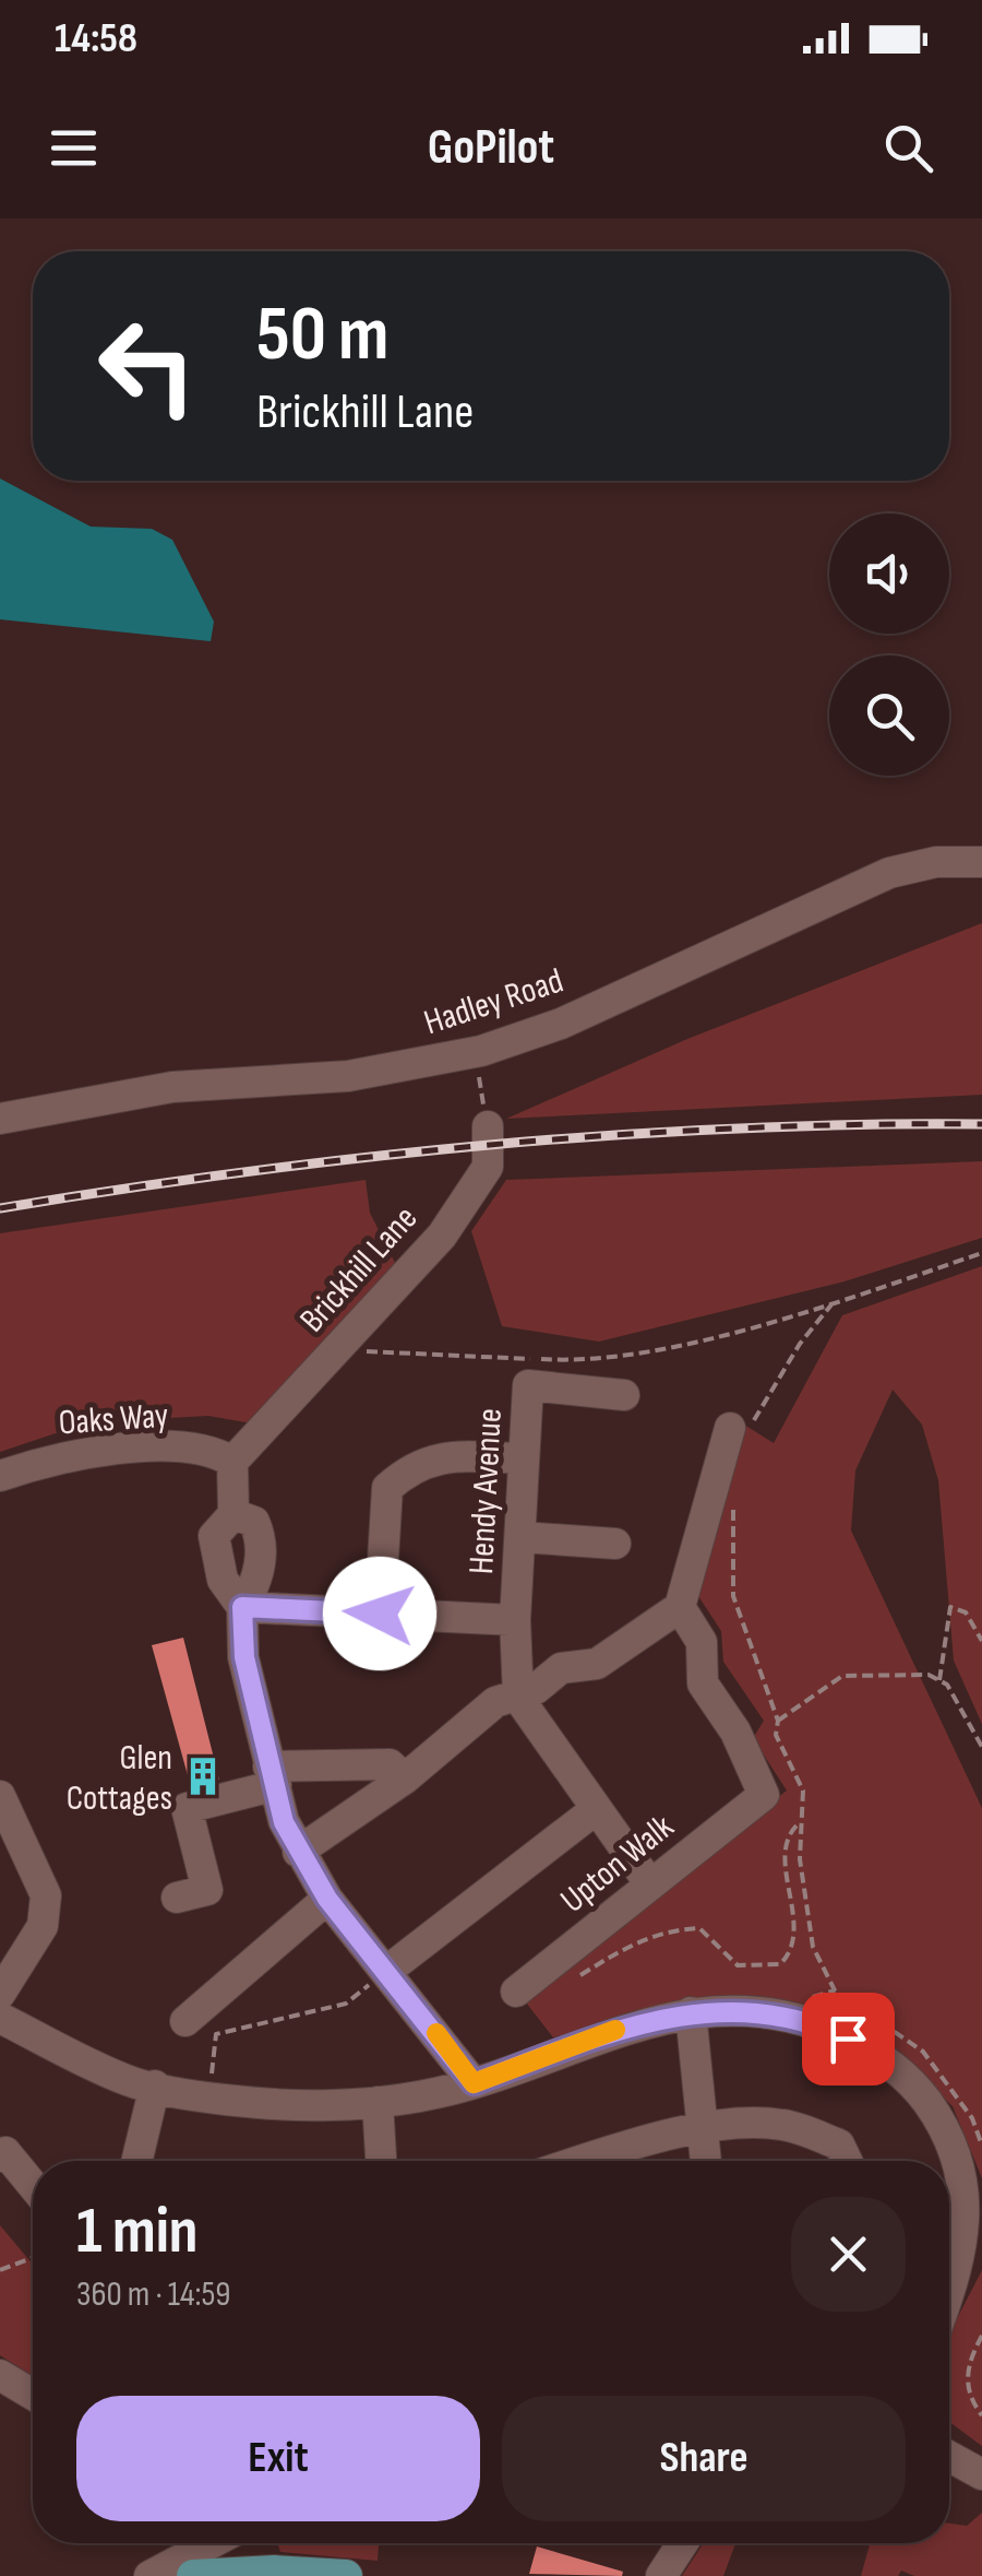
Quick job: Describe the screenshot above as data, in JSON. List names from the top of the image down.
{
  "streets": {
    "street": [
      "Hadley Road",
      "Brickhill Lane",
      "Oaks Way",
      "Hendy Avenue",
      "Upton Walk"
    ]
  },
  "crossings": [
    ["Brickhill Lane", "Oaks Way"]
  ],
  "places": {
    "building": ["Glen Cottages"]
  },
  "page": {
    "status": "14:58",
    "header": "GoPilot",
    "turn": ["50 m", "Brickhill Lane"],
    "heading": ["1 min", "360 m · 14:59"],
    "buttons": ["Exit", "Share"]
  }
}
